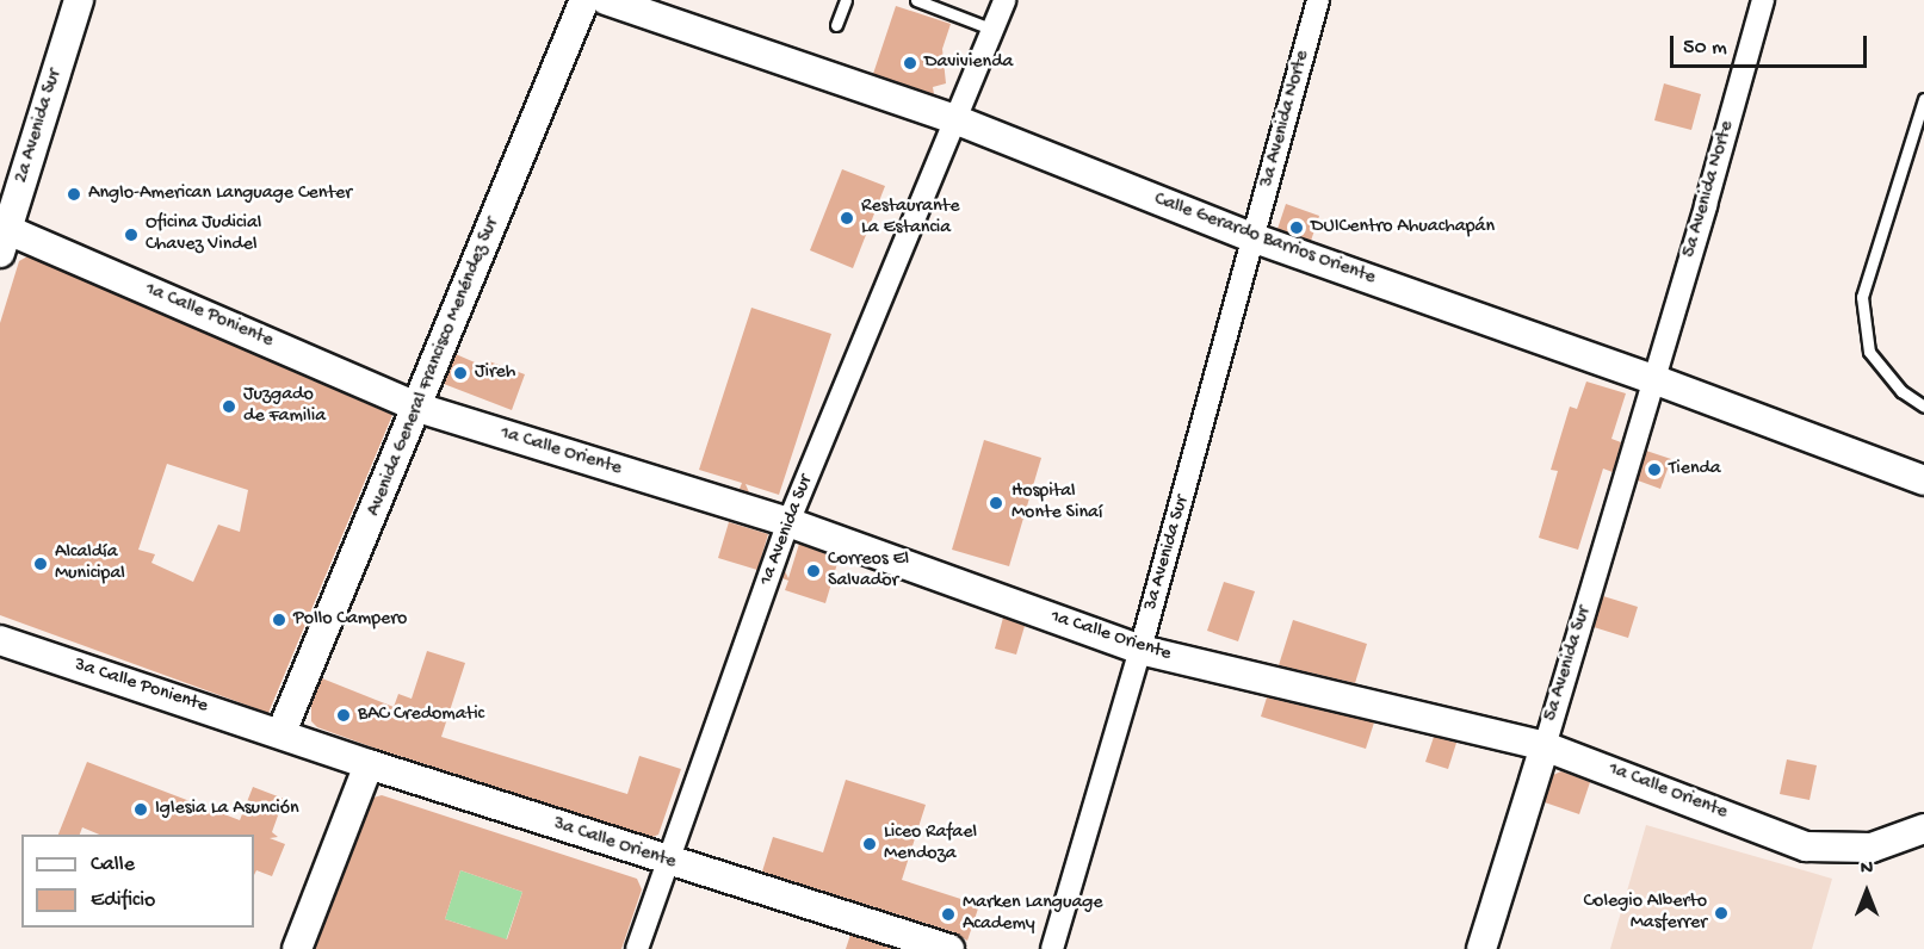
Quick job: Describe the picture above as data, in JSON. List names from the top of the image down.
{
  "streets": {
    "main road": [
      "2a Avenida Sur",
      "Calle Gerardo Barrios Oriente",
      "1a Calle Poniente",
      "Avenida General Francisco Menéndez Sur",
      "1a Calle Oriente",
      "5a Avenida Sur",
      "3a Calle Poniente",
      "3a Calle Oriente"
    ],
    "street": [
      "3a Avenida Norte",
      "5a Avenida Norte",
      "1a Avenida Sur",
      "3a Avenida Sur"
    ]
  },
  "crossings": [
    ["3a Avenida Norte", "Calle Gerardo Barrios Oriente"],
    ["3a Avenida Norte", "3a Avenida Sur"],
    ["2a Avenida Sur", "1a Calle Poniente"],
    ["5a Avenida Norte", "Calle Gerardo Barrios Oriente"],
    ["5a Avenida Norte", "5a Avenida Sur"],
    ["Calle Gerardo Barrios Oriente", "1a Avenida Sur"],
    ["Calle Gerardo Barrios Oriente", "3a Avenida Sur"],
    ["Calle Gerardo Barrios Oriente", "5a Avenida Sur"],
    ["1a Calle Poniente", "Avenida General Francisco Menéndez Sur"],
    ["1a Calle Poniente", "1a Calle Oriente"],
    ["Avenida General Francisco Menéndez Sur", "1a Calle Oriente"],
    ["Avenida General Francisco Menéndez Sur", "3a Calle Poniente"],
    ["Avenida General Francisco Menéndez Sur", "3a Calle Oriente"],
    ["1a Calle Oriente", "1a Avenida Sur"],
    ["1a Calle Oriente", "3a Avenida Sur"],
    ["1a Calle Oriente", "5a Avenida Sur"],
    ["1a Avenida Sur", "3a Calle Oriente"],
    ["3a Calle Poniente", "3a Calle Oriente"]
  ],
  "places": [
    "Davivienda",
    "Anglo-American Language Center",
    "Restaurante La Estancia",
    "DUICentro Ahuachapán",
    "Oficina Judicial Chavez Vindel",
    "Jireh",
    "Juzgado de Familia",
    "Tienda",
    "Hospital Monte Sinaí",
    "Alcaldía Municipal",
    "Correos El Salvador",
    "Pollo Campero",
    "BAC Credomatic",
    "Iglesia La Asunción",
    "Liceo Rafael Mendoza",
    "Colegio Alberto Masferrer",
    "Marken Language Academy"
  ],
  "legend": ["Calle", "Edificio"],
  "scale_bar": "50 m",
  "north": "top"
}
